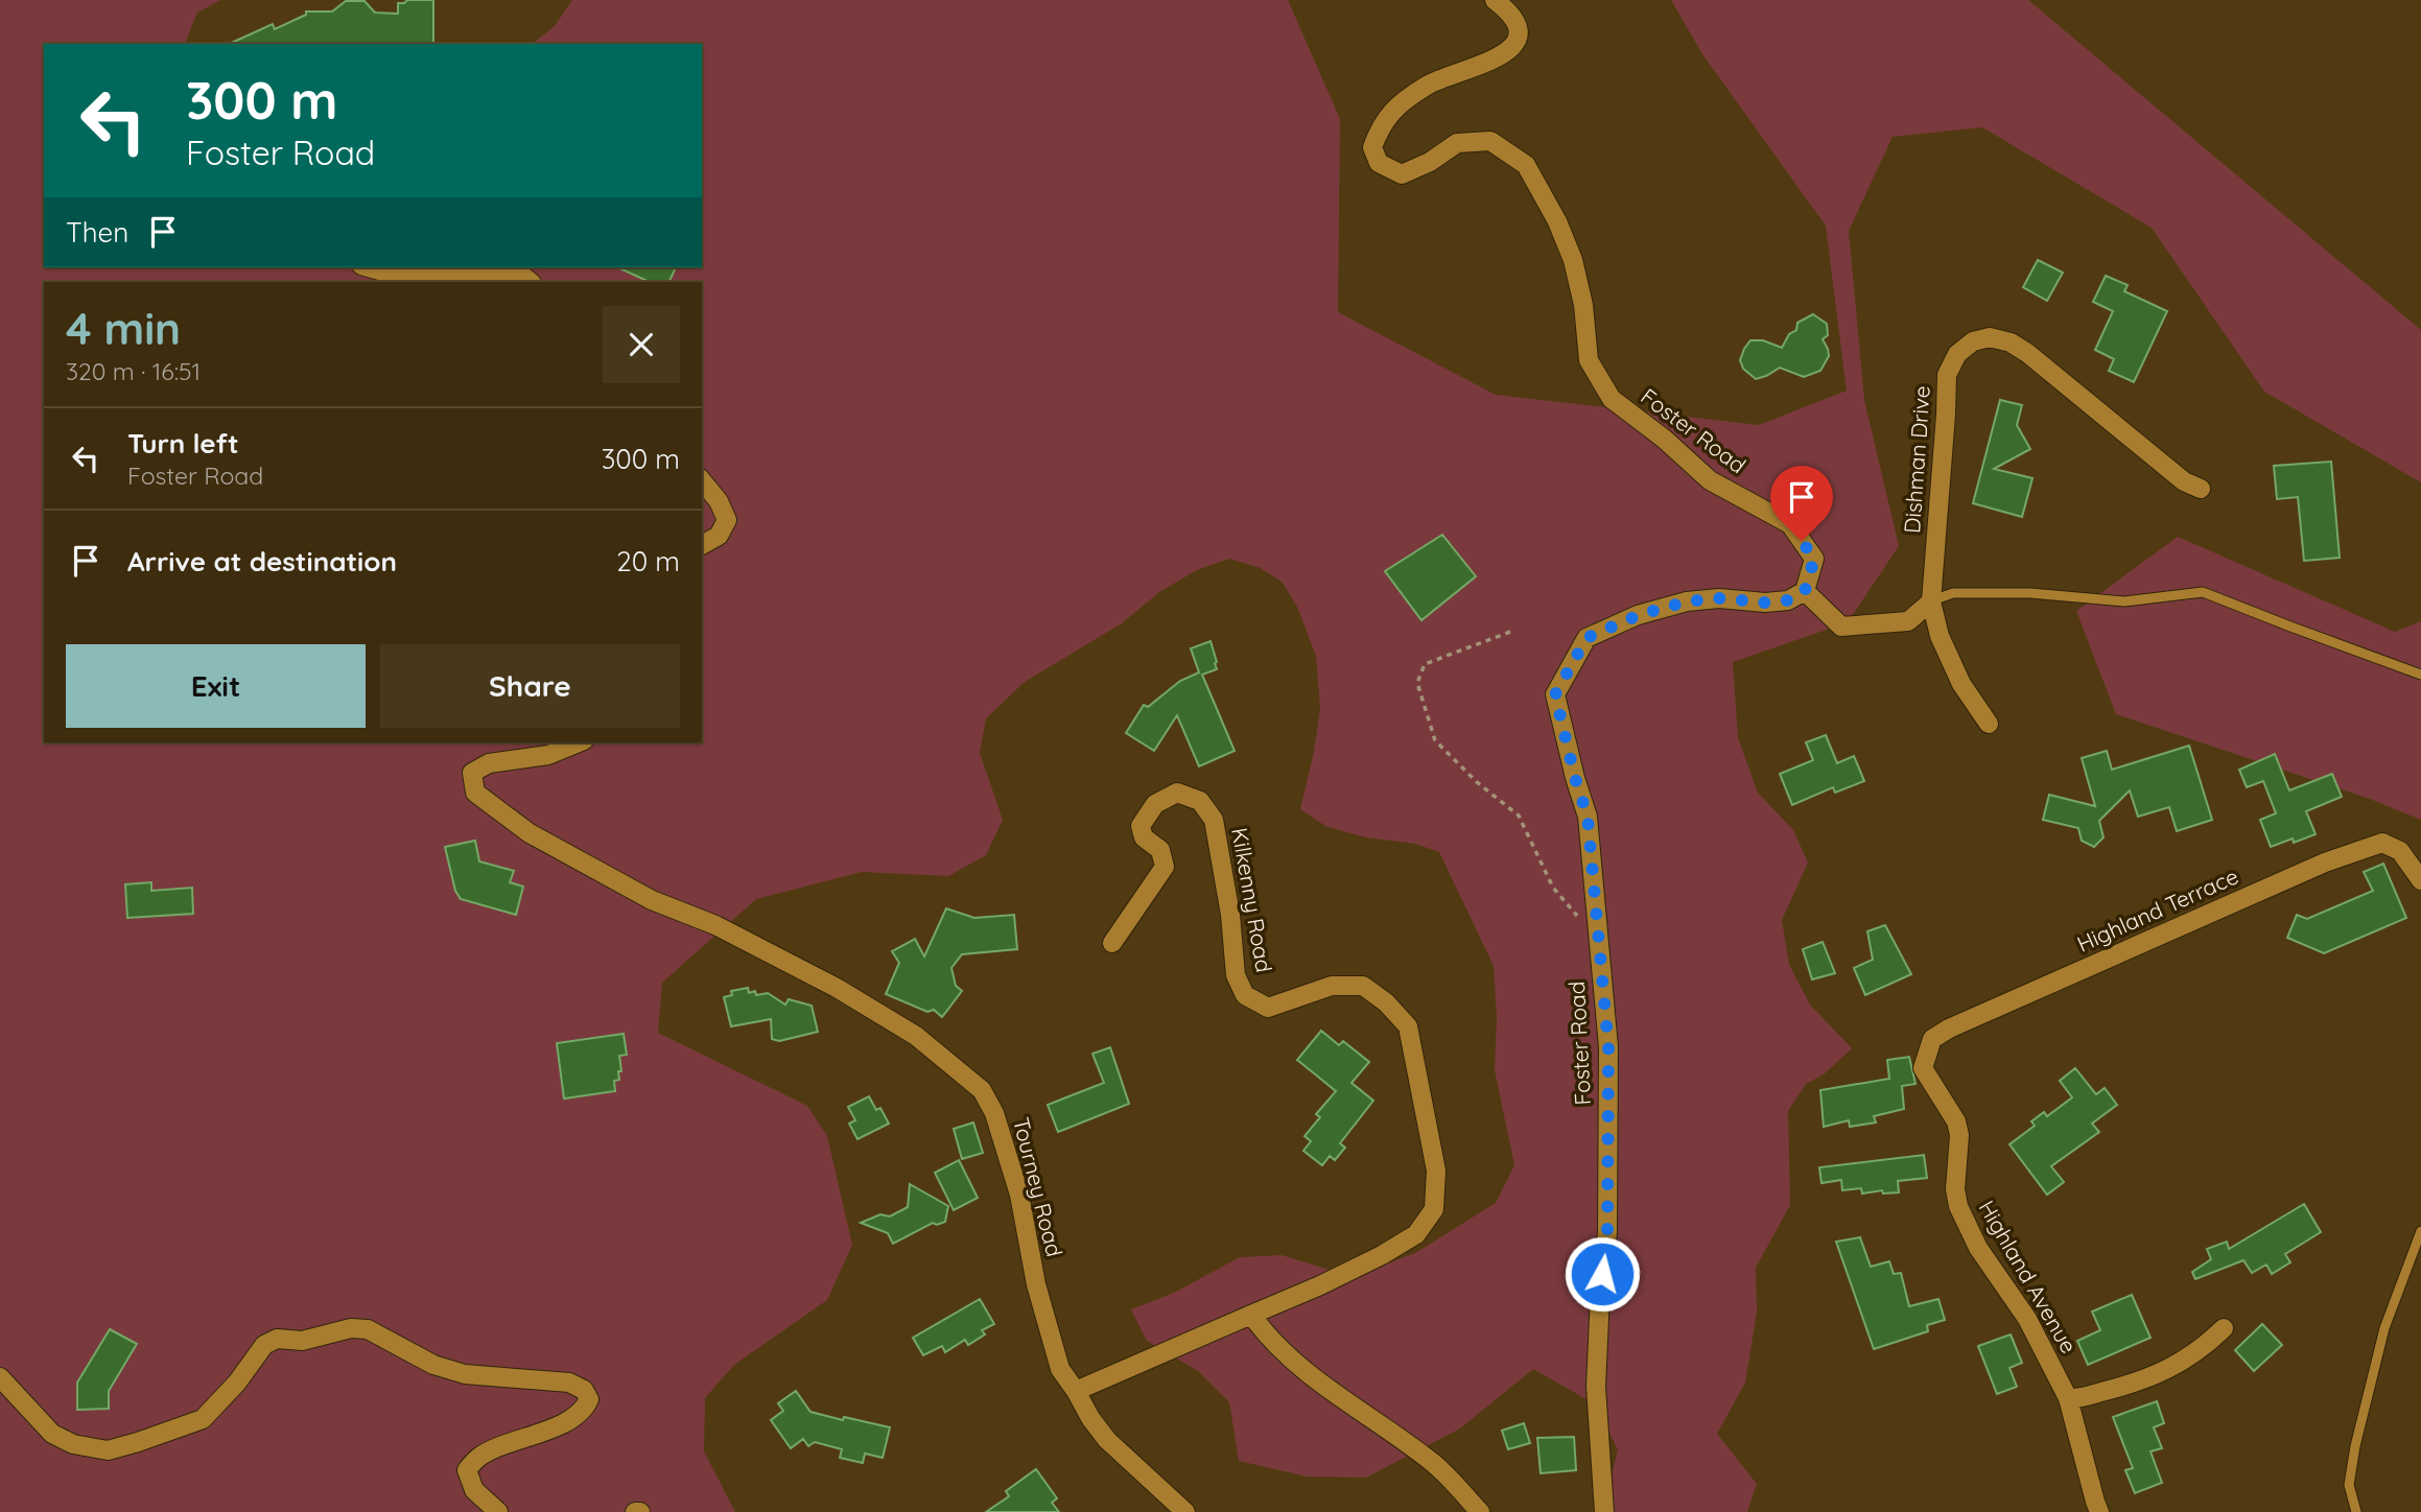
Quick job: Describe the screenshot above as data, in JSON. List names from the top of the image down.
{
  "streets": {
    "street": [
      "Foster Road",
      "Dishman Drive",
      "Kilkenny Road",
      "Highland Terrace",
      "Tourney Road",
      "Highland Avenue"
    ]
  },
  "crossings": [
    ["Highland Terrace", "Highland Avenue"]
  ],
  "page": {
    "turn": ["300 m", "Foster Road"],
    "then": "Then",
    "heading": ["4 min", "320 m · 16:51"],
    "list": [
      {
        "name": "Turn left",
        "note": "Foster Road",
        "value": "300 m"
      },
      {
        "name": "Arrive at destination",
        "value": "20 m"
      }
    ],
    "buttons": ["Exit", "Share"]
  }
}
